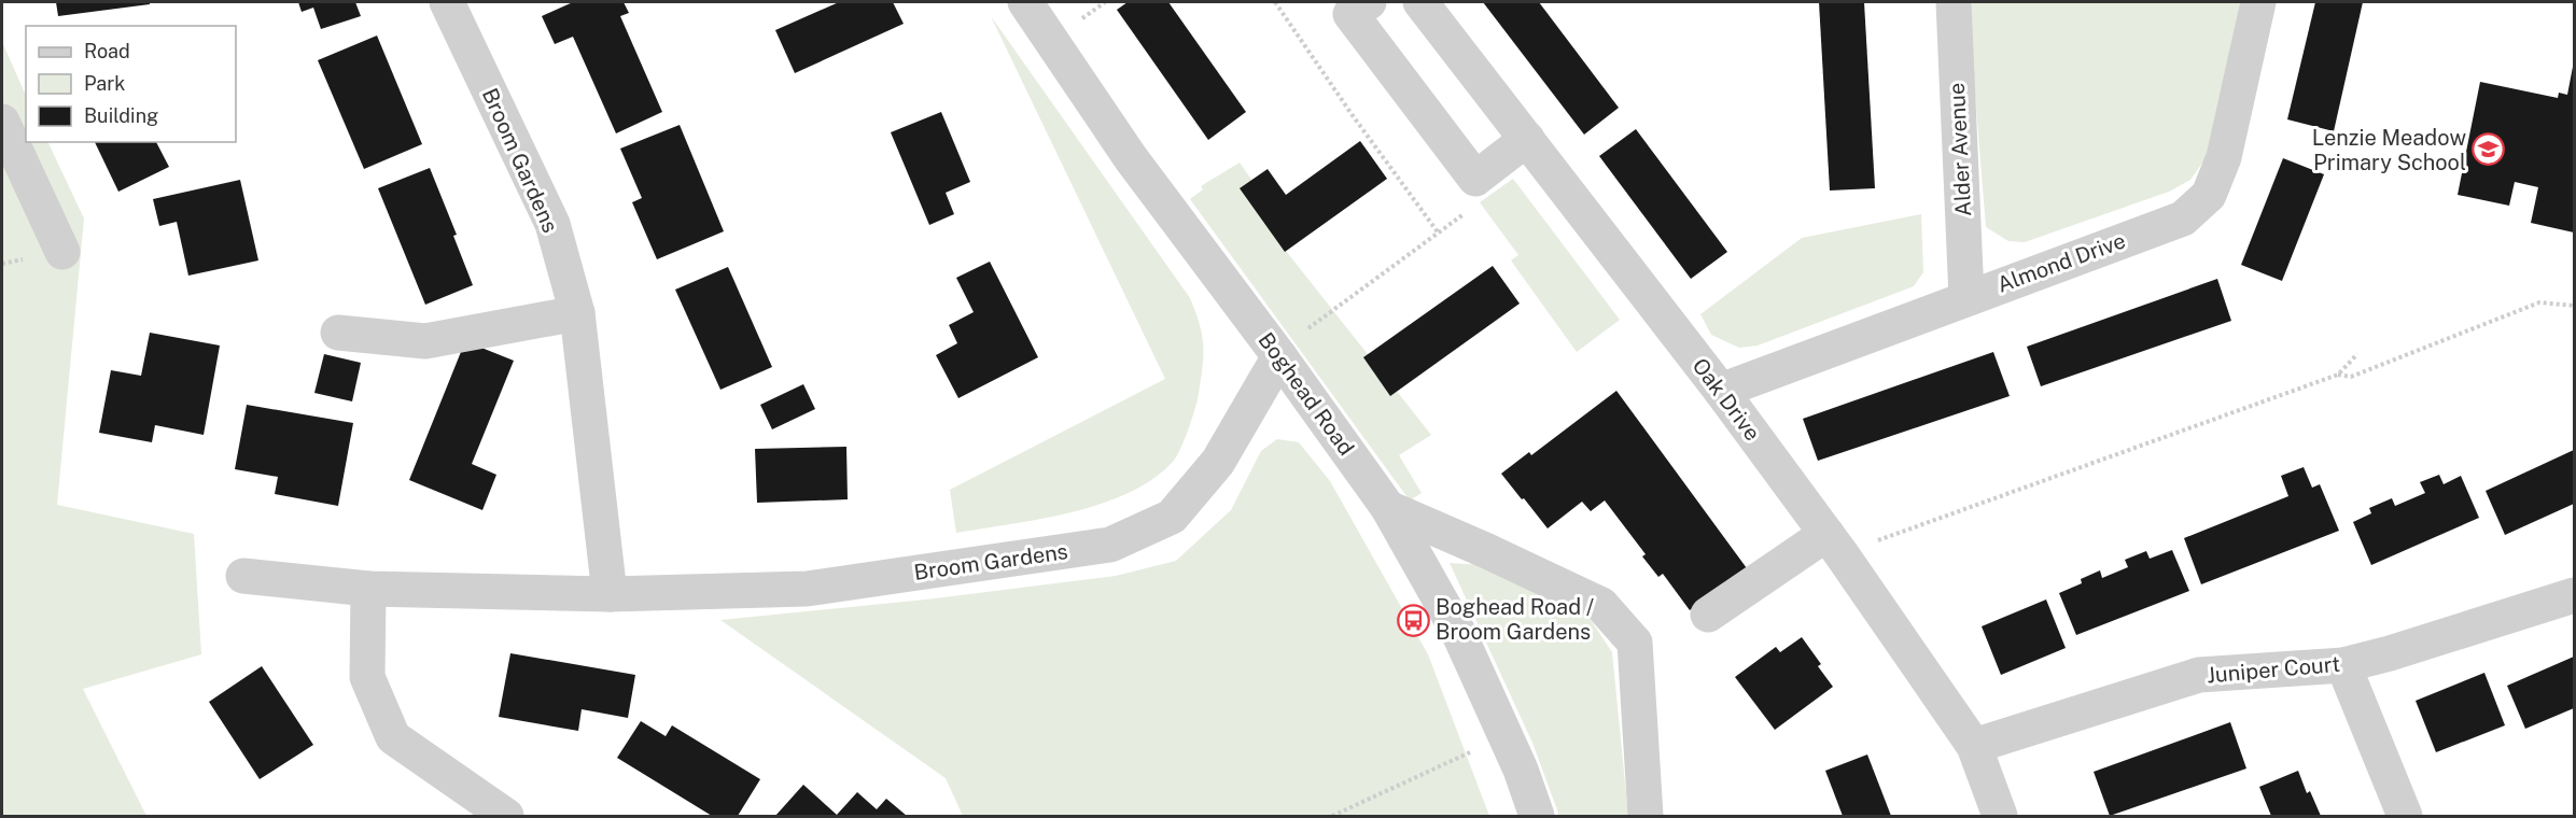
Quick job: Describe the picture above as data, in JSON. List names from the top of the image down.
{
  "streets": {
    "street": [
      "Alder Avenue",
      "Broom Gardens",
      "Almond Drive",
      "Boghead Road",
      "Oak Drive",
      "Juniper Court"
    ]
  },
  "crossings": [
    ["Alder Avenue", "Almond Drive"],
    ["Broom Gardens", "Boghead Road"],
    ["Almond Drive", "Oak Drive"],
    ["Oak Drive", "Juniper Court"]
  ],
  "places": {
    "school or university": ["Lenzie Meadow Primary School"],
    "bus stop": ["Boghead Road / Broom Gardens"]
  },
  "legend": ["Road", "Park", "Building"]
}
